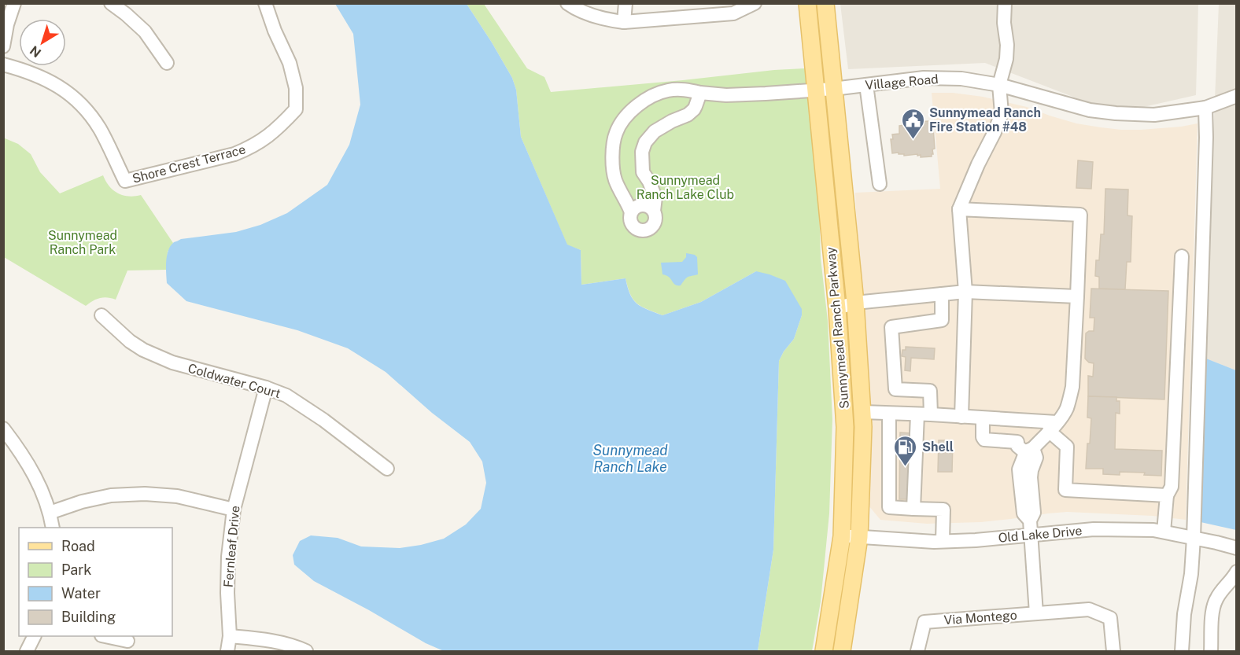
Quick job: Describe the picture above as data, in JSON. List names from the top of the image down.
{
  "streets": {
    "main road": ["Sunnymead Ranch Parkway"],
    "street": [
      "Village Road",
      "Shore Crest Terrace",
      "Coldwater Court",
      "Old Lake Drive",
      "Fernleaf Drive",
      "Via Montego"
    ]
  },
  "crossings": [
    ["Village Road", "Sunnymead Ranch Parkway"],
    ["Sunnymead Ranch Parkway", "Old Lake Drive"],
    ["Coldwater Court", "Fernleaf Drive"]
  ],
  "water": ["Sunnymead Ranch Lake"],
  "parks": ["Sunnymead Ranch Lake Club", "Sunnymead Ranch Park"],
  "places": {
    "public building": ["Sunnymead Ranch Fire Station #48"],
    "fuel station": ["Shell"]
  },
  "legend": [
    "Road",
    "Park",
    "Water",
    "Building"
  ],
  "north": "bottom left"
}
